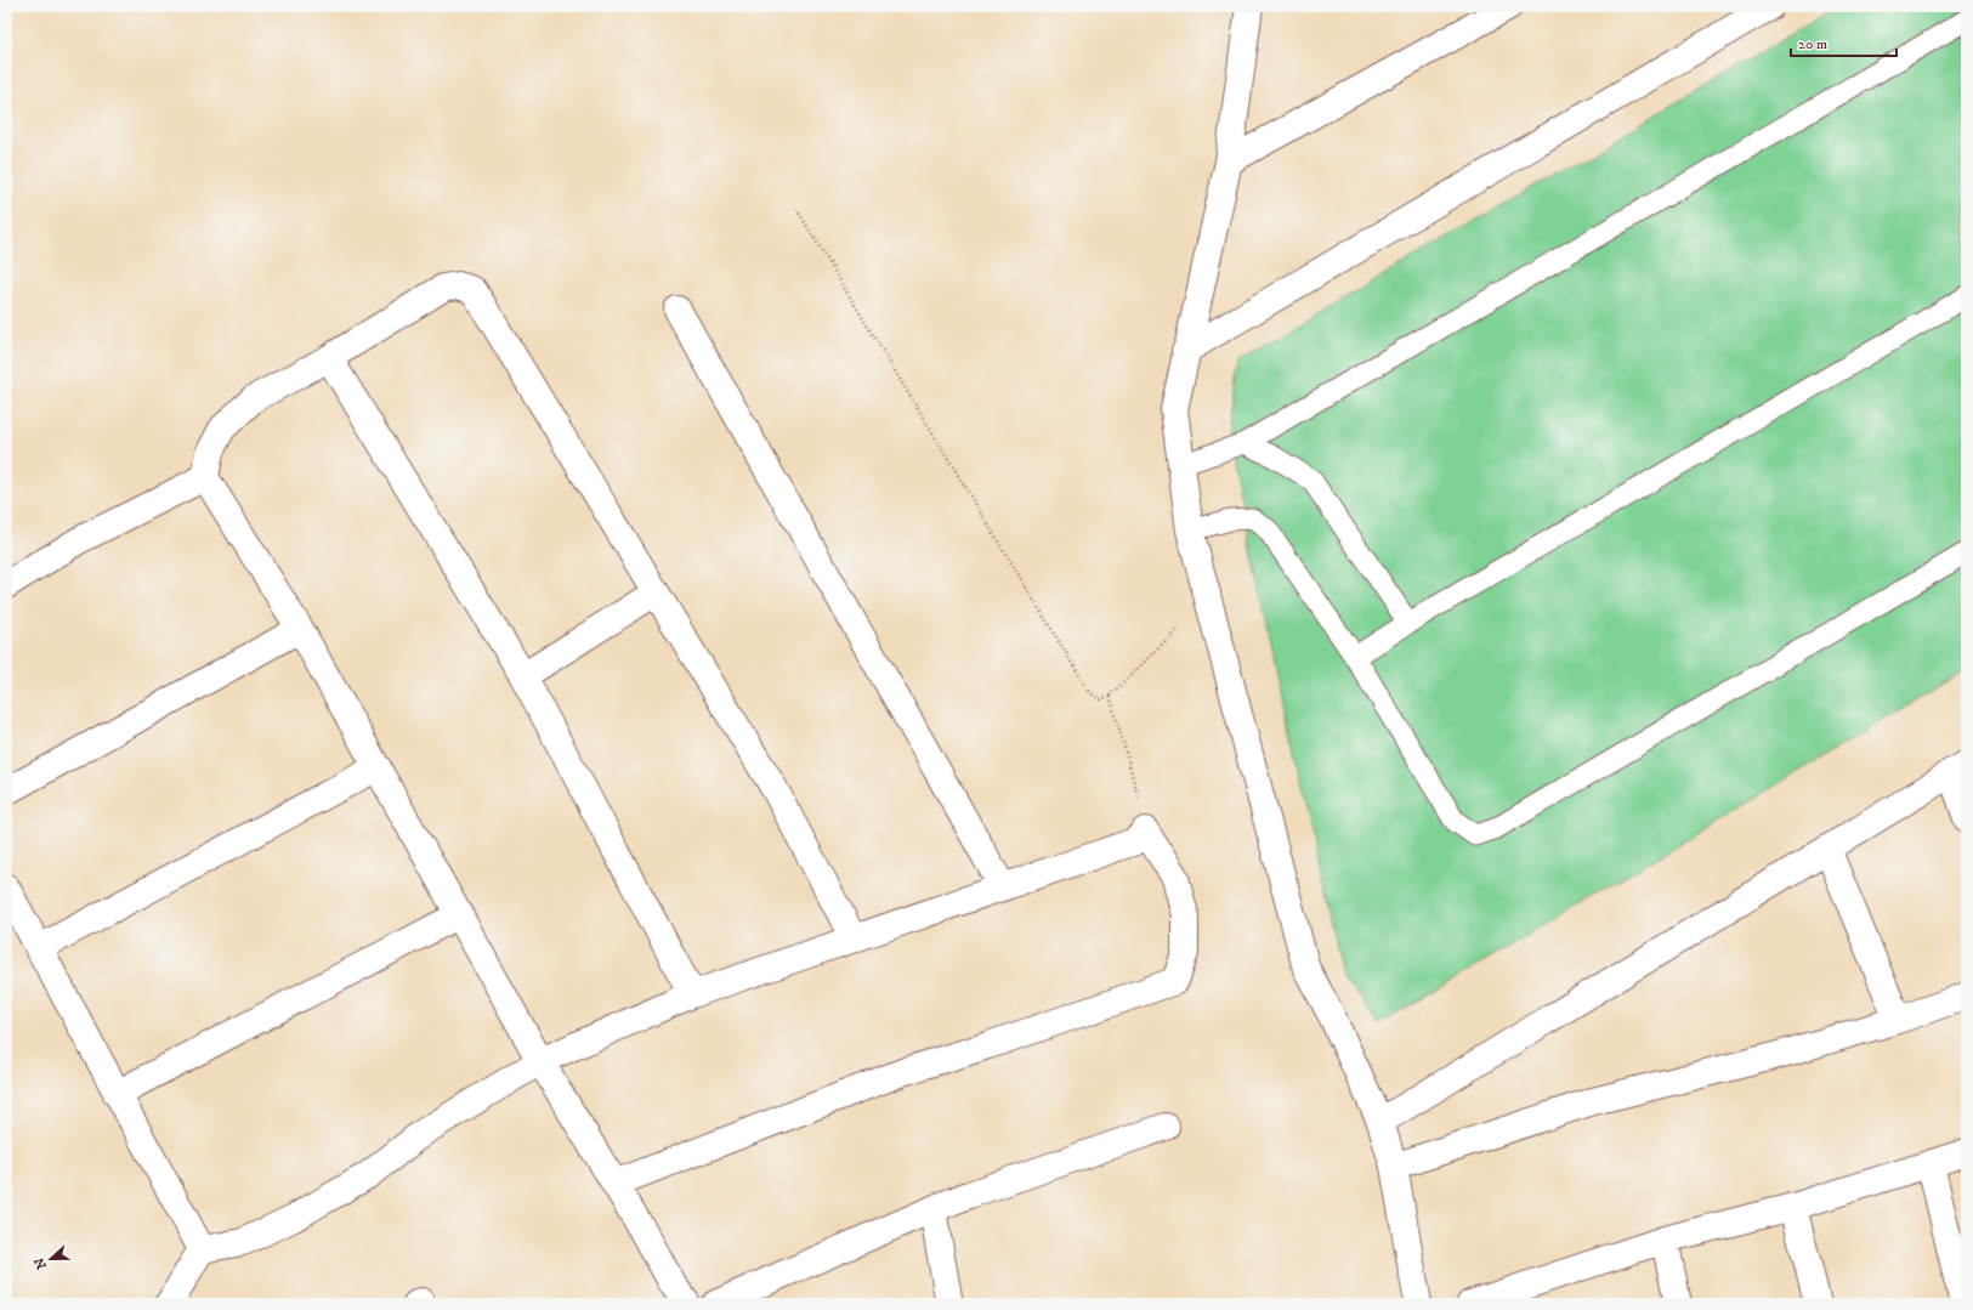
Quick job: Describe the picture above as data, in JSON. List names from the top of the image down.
{
  "scale_bar": "20 m",
  "north": "left"
}
